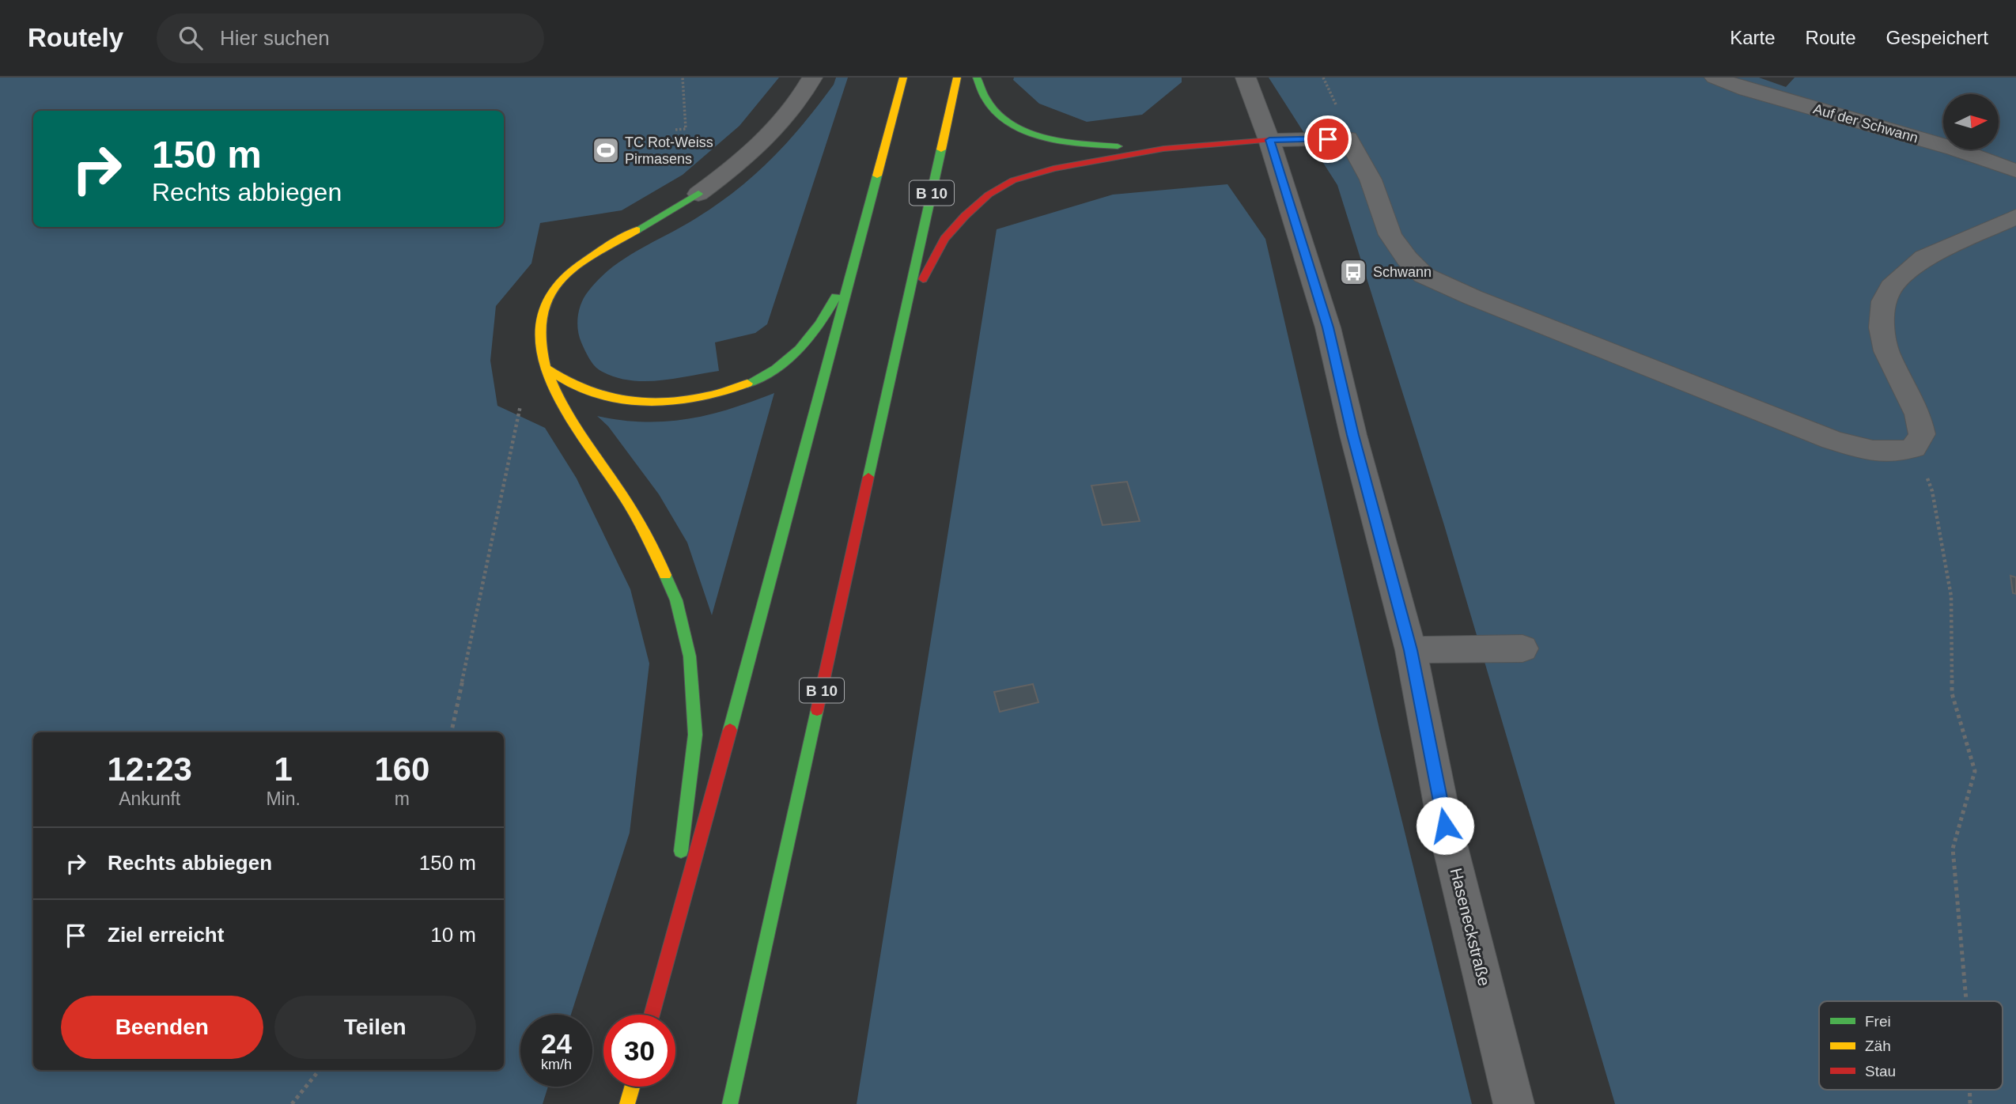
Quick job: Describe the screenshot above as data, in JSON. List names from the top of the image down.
{
  "streets": {
    "highway": ["B 10"],
    "street": ["Auf der Schwann", "Haseneckstraße"]
  },
  "places": {
    "sports": ["TC Rot-Weiss Pirmasens"],
    "bus stop": ["Schwann"]
  },
  "legend": ["Frei", "Zäh", "Stau"],
  "north": "right",
  "page": {
    "header": "Routely",
    "search": "Hier suchen",
    "nav": ["Karte", "Route", "Gespeichert"],
    "turn": ["150 m", "Rechts abbiegen"],
    "eta": [
      "12:23",
      "Ankunft",
      "1",
      "Min.",
      "160",
      "m"
    ],
    "list": [
      {
        "name": "Rechts abbiegen",
        "value": "150 m"
      },
      {
        "name": "Ziel erreicht",
        "value": "10 m"
      }
    ],
    "buttons": ["Beenden", "Teilen"],
    "speed": "24 km/h",
    "limit": "30"
  }
}
